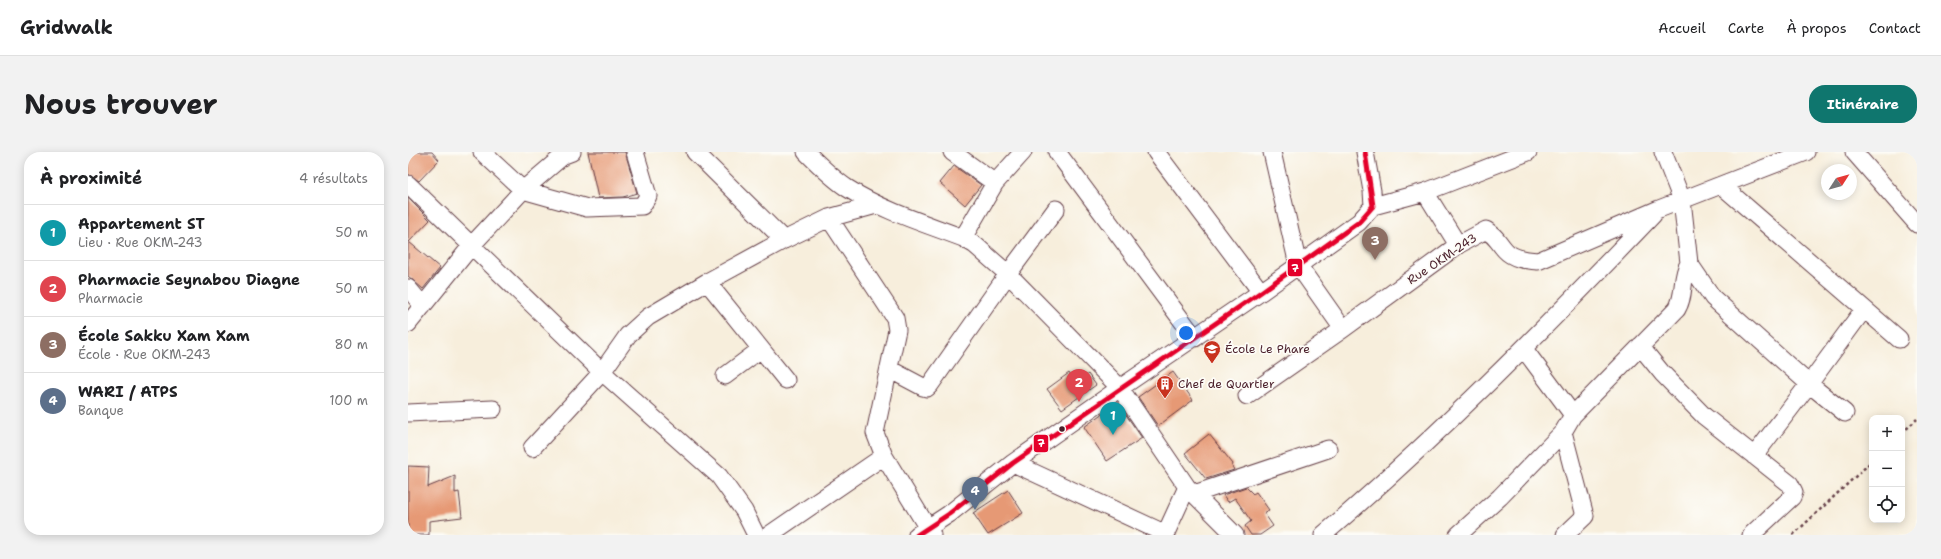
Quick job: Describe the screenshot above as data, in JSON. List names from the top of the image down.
{
  "streets": {
    "street": ["Rue OKM-243"]
  },
  "places": {
    "school or university": ["École Le Phare"],
    "building": ["Chef de Quartier"]
  },
  "lines": ["transit line 7"],
  "north": "top right",
  "page": {
    "header": "Gridwalk",
    "nav": [
      "Accueil",
      "Carte",
      "À propos",
      "Contact"
    ],
    "title": "Nous trouver",
    "buttons": "Itinéraire",
    "heading": ["À proximité", "4 résultats"],
    "list": [
      {
        "mark": "1",
        "name": "Appartement ST",
        "note": "Lieu · Rue OKM-243",
        "value": "50 m"
      },
      {
        "mark": "2",
        "name": "Pharmacie Seynabou Diagne",
        "note": "Pharmacie",
        "value": "50 m"
      },
      {
        "mark": "3",
        "name": "École Sakku Xam Xam",
        "note": "École · Rue OKM-243",
        "value": "80 m"
      },
      {
        "mark": "4",
        "name": "WARI / ATPS",
        "note": "Banque",
        "value": "100 m"
      }
    ],
    "pins": [
      "3",
      "2",
      "1",
      "4"
    ],
    "map_buttons": ["+", "−"]
  }
}
